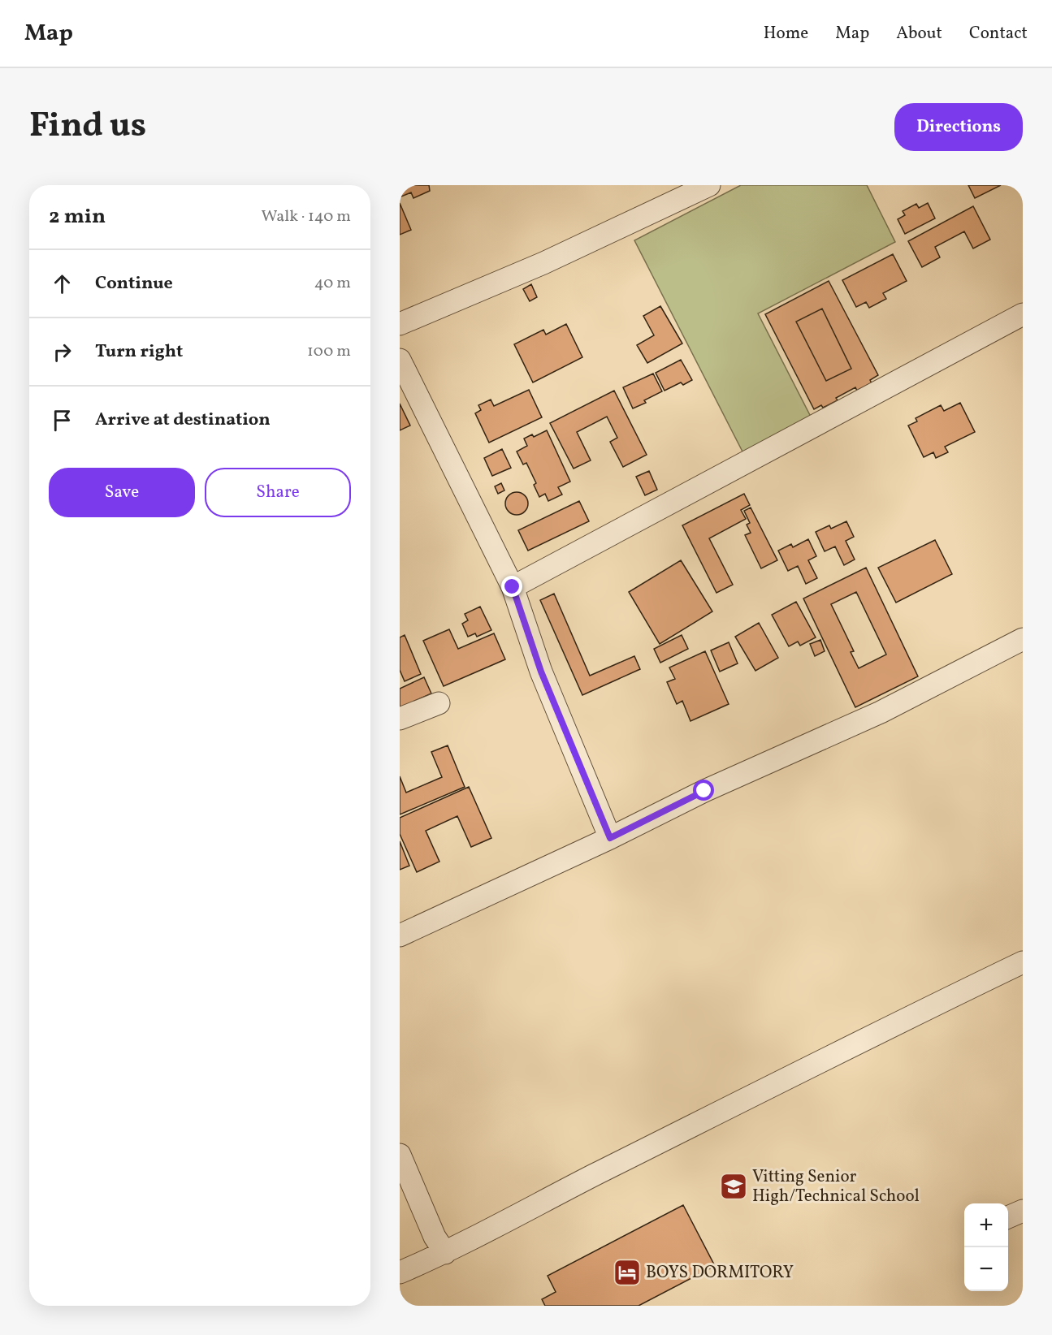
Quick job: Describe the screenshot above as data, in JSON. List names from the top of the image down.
{
  "places": {
    "school or university": ["Vitting Senior High/Technical School"],
    "hotel": ["BOYS DORMITORY"]
  },
  "page": {
    "header": "Map",
    "nav": [
      "Home",
      "Map",
      "About",
      "Contact"
    ],
    "title": "Find us",
    "buttons": [
      "Directions",
      ["Save", "Share"]
    ],
    "heading": ["2 min", "Walk · 140 m"],
    "list": [
      ["Continue", "40 m"],
      ["Turn right", "100 m"],
      "Arrive at destination"
    ],
    "map_buttons": ["+", "−"]
  }
}
